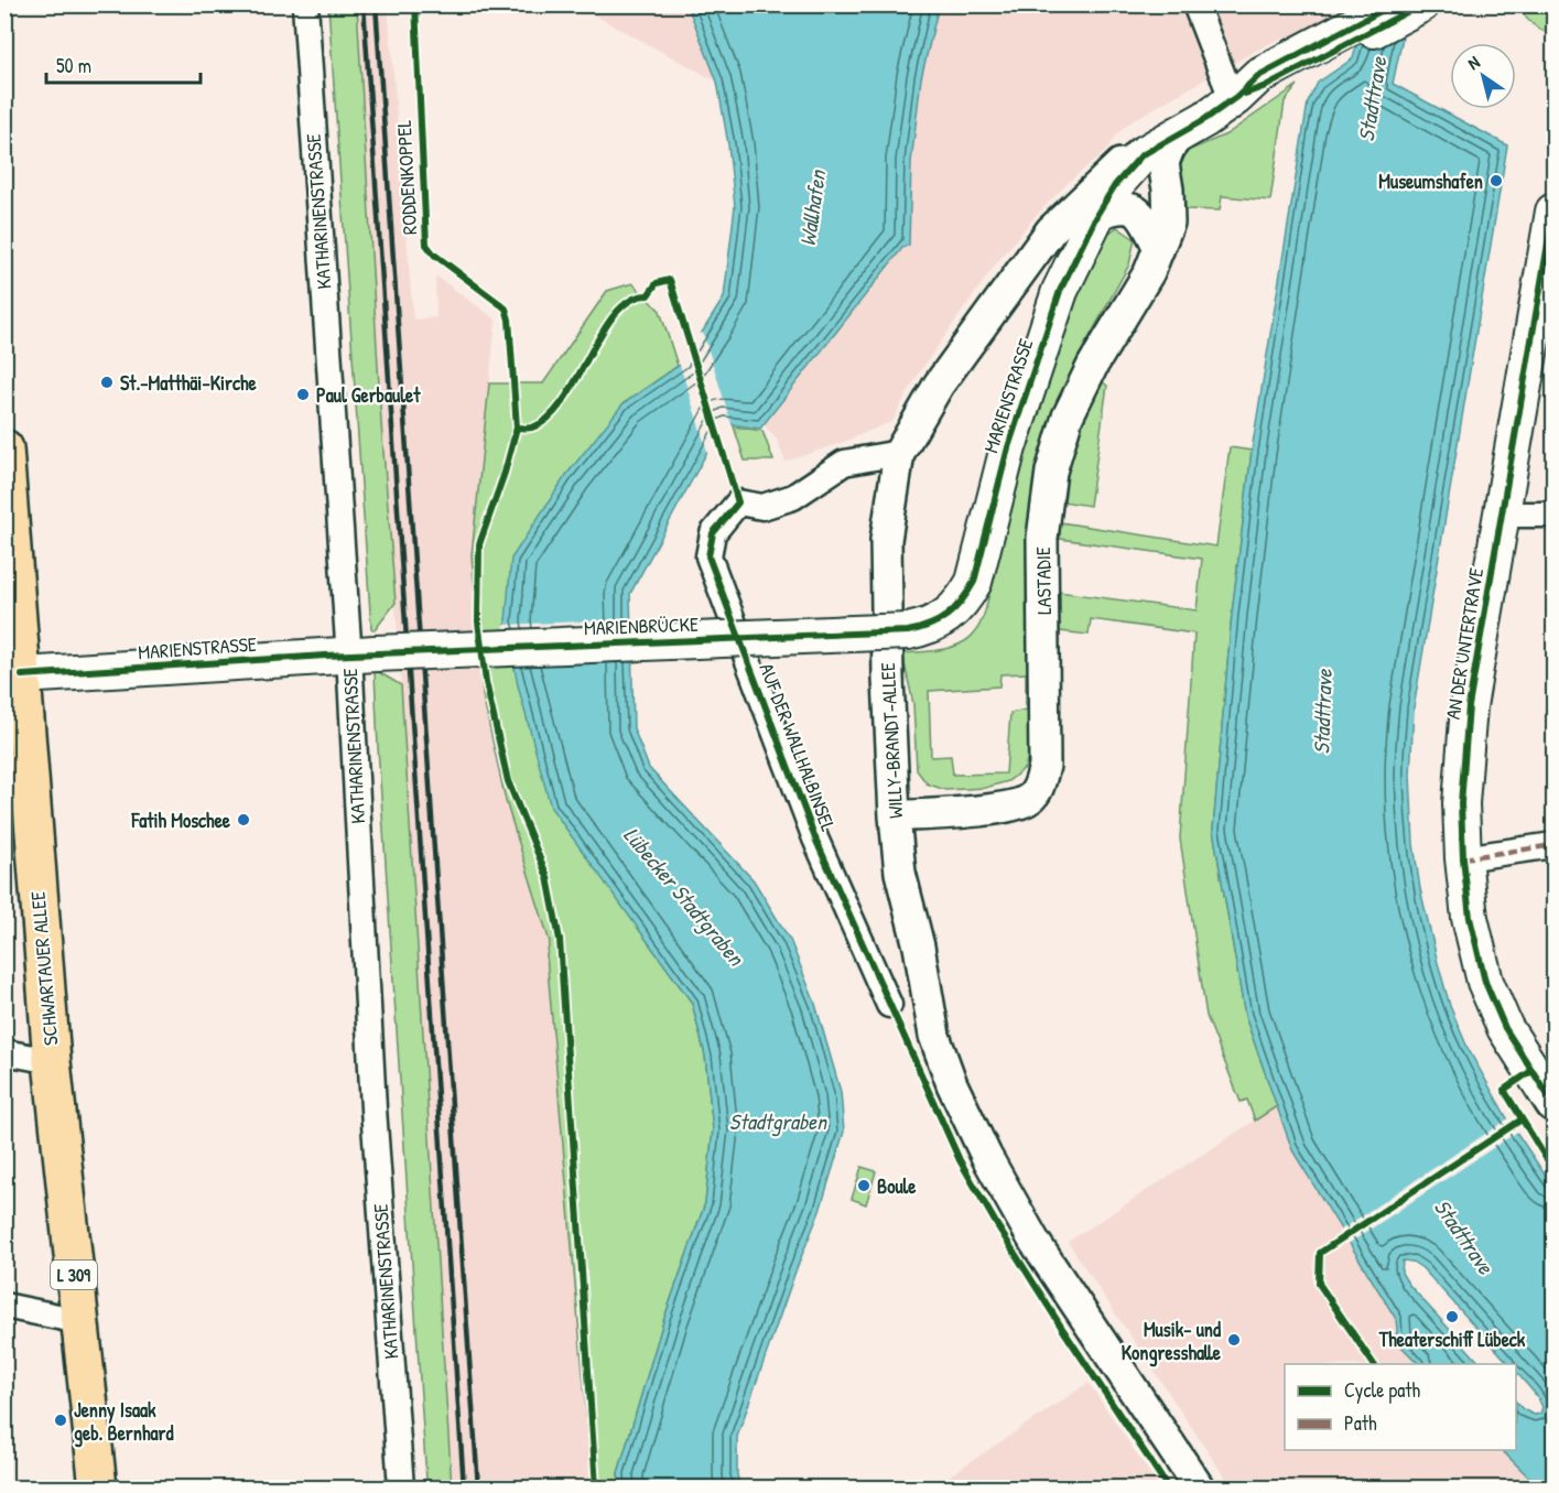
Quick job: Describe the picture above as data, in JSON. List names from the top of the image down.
{
  "streets": {
    "main road": [
      "MARIENSTRASSE",
      "MARIENBRÜCKE",
      "AN DER UNTERTRAVE",
      "WILLY-BRANDT-ALLEE",
      "SCHWARTAUER ALLEE",
      "L 309"
    ],
    "street": ["KATHARINENSTRASSE", "LASTADIE", "AUF DER WALLHALBINSEL"],
    "cycle path": ["RODDENKOPPEL"]
  },
  "crossings": [
    ["KATHARINENSTRASSE", "MARIENSTRASSE"],
    ["KATHARINENSTRASSE", "MARIENBRÜCKE"],
    ["MARIENSTRASSE", "MARIENBRÜCKE"],
    ["MARIENSTRASSE", "WILLY-BRANDT-ALLEE"],
    ["MARIENSTRASSE", "SCHWARTAUER ALLEE"],
    ["LASTADIE", "WILLY-BRANDT-ALLEE"],
    ["WILLY-BRANDT-ALLEE", "AUF DER WALLHALBINSEL"]
  ],
  "water": [
    "Stadttrave",
    "Wallhafen",
    "Lübecker Stadtgraben",
    "Stadtgraben"
  ],
  "places": [
    "Museumshafen",
    "St.-Matthäi-Kirche",
    "Paul Gerbaulet",
    "Fatih Moschee",
    "Boule",
    "Theaterschiff Lübeck",
    "Musik- und Kongresshalle",
    "Jenny Isaak geb. Bernhard"
  ],
  "legend": ["Cycle path", "Path"],
  "scale_bar": "50 m",
  "north": "top left"
}
